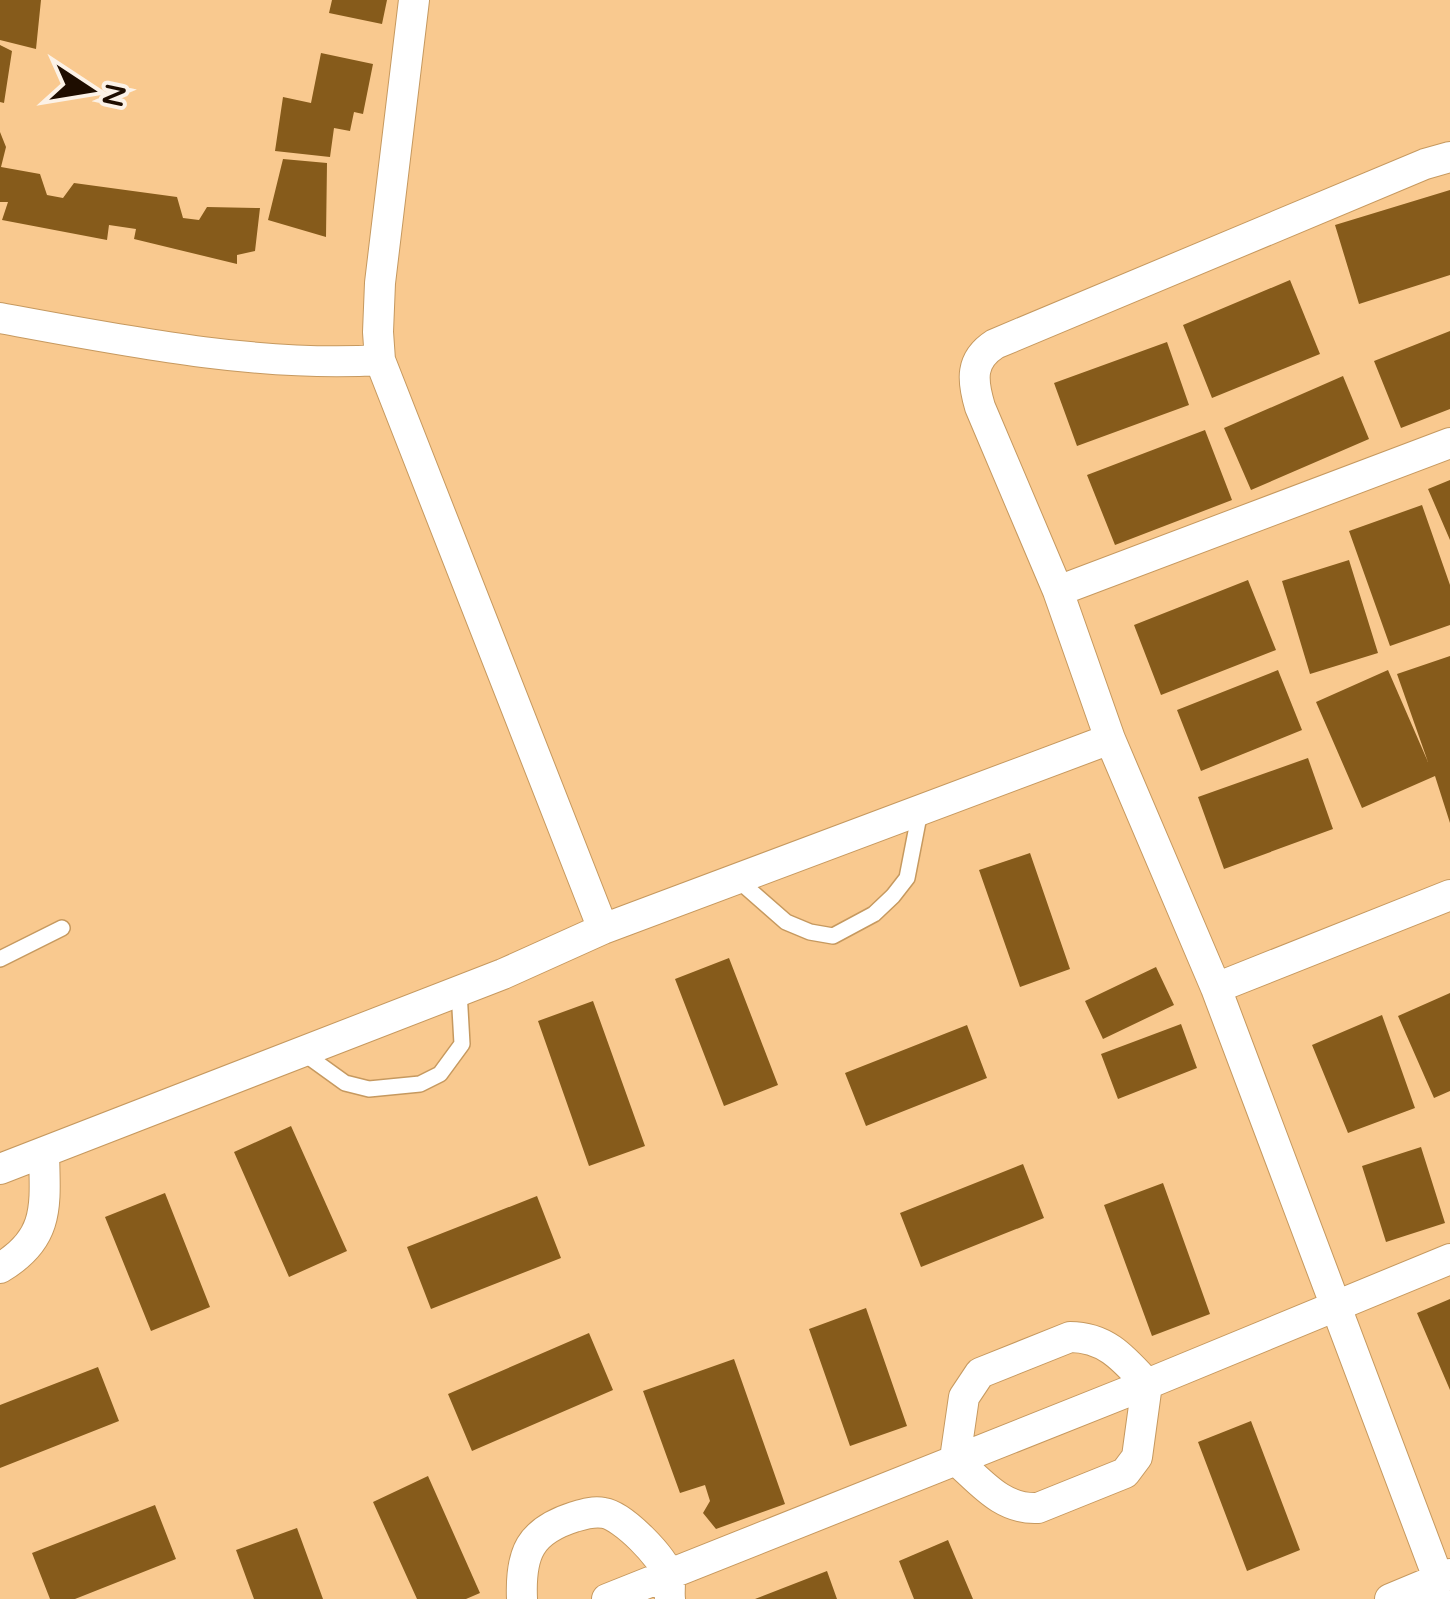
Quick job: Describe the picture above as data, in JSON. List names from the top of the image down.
{
  "north": "right"
}
